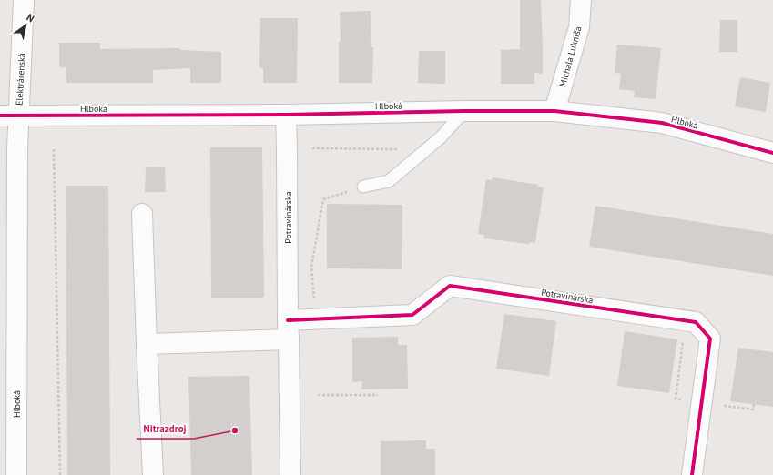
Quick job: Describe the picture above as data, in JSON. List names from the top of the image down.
{
  "streets": {
    "street": [
      "Michala Lukniša",
      "Elektrárenská",
      "Hlboká",
      "Potravinárska"
    ]
  },
  "crossings": [
    ["Michala Lukniša", "Hlboká"],
    ["Elektrárenská", "Hlboká"],
    ["Hlboká", "Potravinárska"]
  ],
  "places": ["Nitrazdroj"],
  "north": "top right"
}
